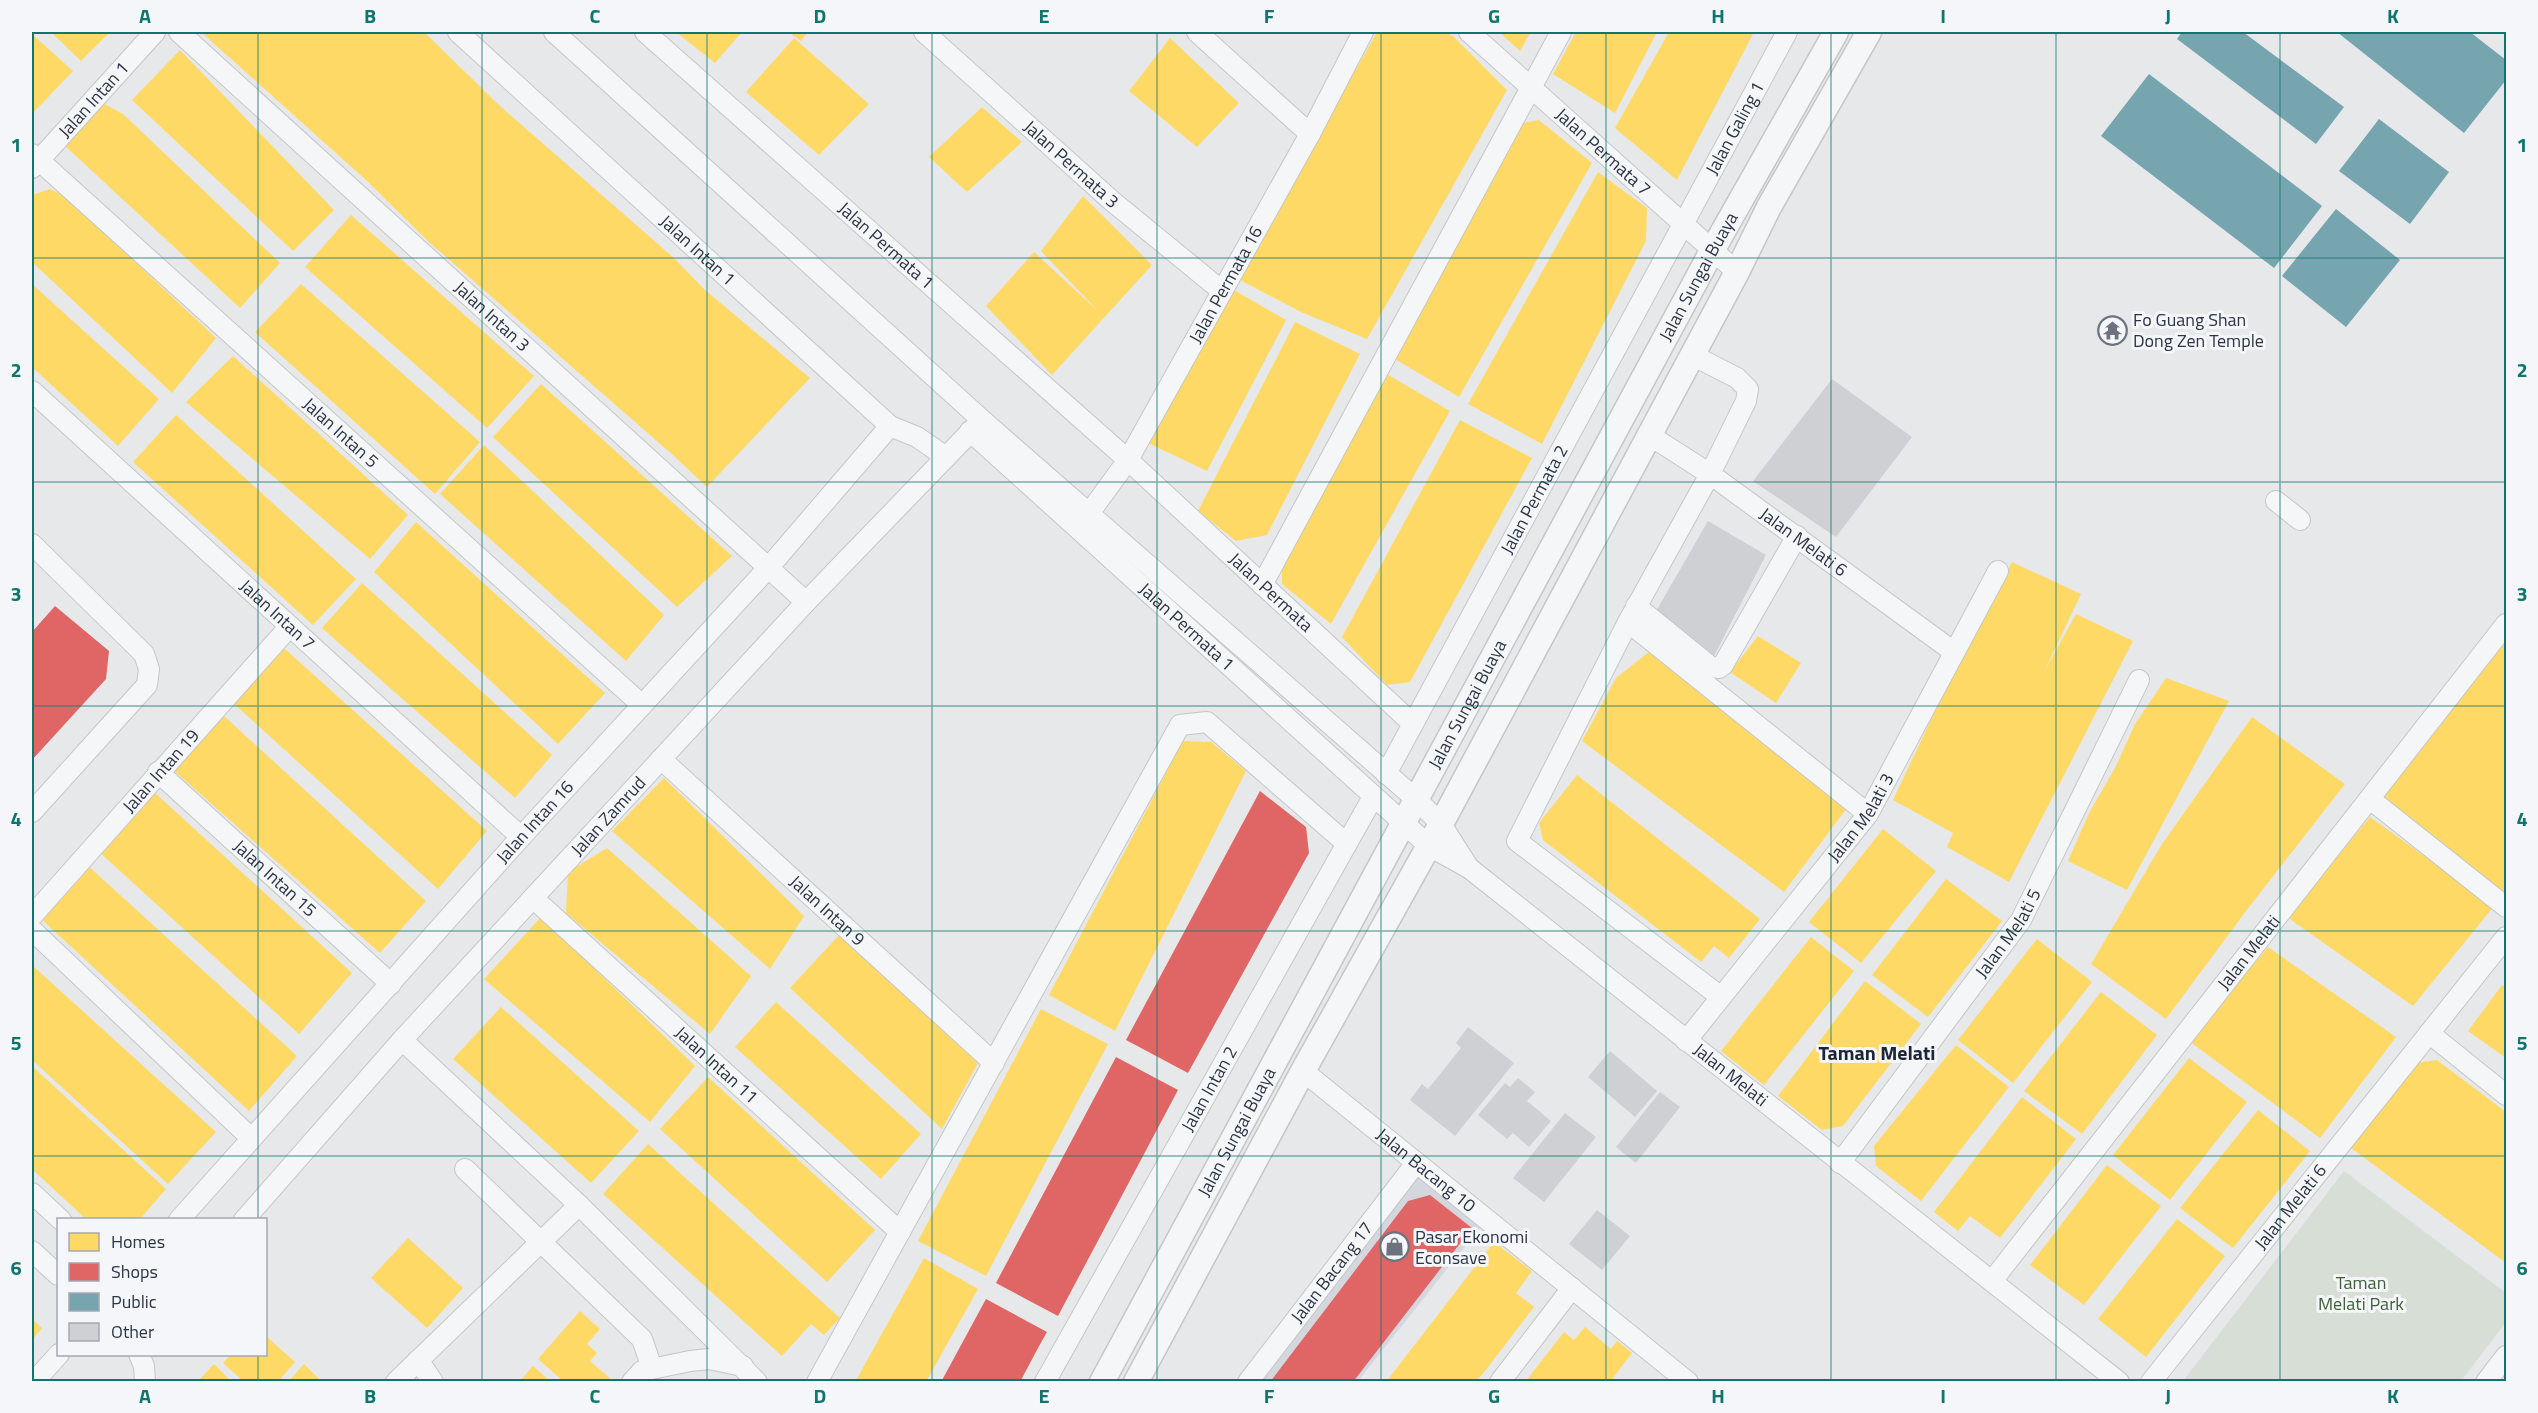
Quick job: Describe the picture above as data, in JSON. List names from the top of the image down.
{
  "streets": {
    "street": [
      "Jalan Intan 1",
      "Jalan Galing 1",
      "Jalan Permata 7",
      "Jalan Permata 3",
      "Jalan Permata 1",
      "Jalan Sungai Buaya",
      "Jalan Permata 16",
      "Jalan Intan 3",
      "Jalan Intan 5",
      "Jalan Permata 2",
      "Jalan Melati 6",
      "Jalan Permata",
      "Jalan Intan 7",
      "Jalan Intan 19",
      "Jalan Zamrud",
      "Jalan Melati 3",
      "Jalan Intan 16",
      "Jalan Intan 15",
      "Jalan Intan 9",
      "Jalan Melati 5",
      "Jalan Melati",
      "Jalan Intan 11",
      "Jalan Intan 2",
      "Jalan Bacang 10",
      "Jalan Bacang 17"
    ]
  },
  "crossings": [
    ["Jalan Intan 1", "Jalan Intan 5"],
    ["Jalan Intan 1", "Jalan Zamrud"],
    ["Jalan Intan 1", "Jalan Intan 16"],
    ["Jalan Galing 1", "Jalan Permata 7"],
    ["Jalan Galing 1", "Jalan Permata 2"],
    ["Jalan Permata 7", "Jalan Sungai Buaya"],
    ["Jalan Permata 7", "Jalan Permata 2"],
    ["Jalan Permata 3", "Jalan Permata 16"],
    ["Jalan Permata 1", "Jalan Sungai Buaya"],
    ["Jalan Permata 1", "Jalan Permata 16"],
    ["Jalan Permata 1", "Jalan Permata 2"],
    ["Jalan Permata 1", "Jalan Permata"],
    ["Jalan Permata 1", "Jalan Zamrud"],
    ["Jalan Permata 1", "Jalan Melati"],
    ["Jalan Permata 1", "Jalan Intan 2"],
    ["Jalan Sungai Buaya", "Jalan Melati 6"],
    ["Jalan Sungai Buaya", "Jalan Melati"],
    ["Jalan Sungai Buaya", "Jalan Bacang 10"],
    ["Jalan Permata 16", "Jalan Permata"],
    ["Jalan Intan 3", "Jalan Zamrud"],
    ["Jalan Intan 3", "Jalan Intan 16"],
    ["Jalan Intan 5", "Jalan Intan 16"],
    ["Jalan Permata 2", "Jalan Permata"],
    ["Jalan Melati 6", "Jalan Melati 3"],
    ["Jalan Intan 7", "Jalan Intan 19"],
    ["Jalan Intan 7", "Jalan Intan 16"],
    ["Jalan Intan 19", "Jalan Intan 15"],
    ["Jalan Zamrud", "Jalan Intan 9"],
    ["Jalan Zamrud", "Jalan Intan 11"],
    ["Jalan Melati 3", "Jalan Melati"],
    ["Jalan Intan 16", "Jalan Intan 15"],
    ["Jalan Melati 5", "Jalan Melati"],
    ["Jalan Bacang 10", "Jalan Bacang 17"]
  ],
  "districts": ["Taman Melati"],
  "parks": ["Taman Melati Park"],
  "places": {
    "temple": ["Fo Guang Shan Dong Zen Temple"],
    "shop": ["Pasar Ekonomi Econsave"]
  },
  "legend": [
    "Homes",
    "Shops",
    "Public",
    "Other"
  ],
  "grid": {
    "columns": [
      "A",
      "B",
      "C",
      "D",
      "E",
      "F",
      "G",
      "H",
      "I",
      "J",
      "K"
    ],
    "rows": [
      "1",
      "2",
      "3",
      "4",
      "5",
      "6"
    ]
  }
}
